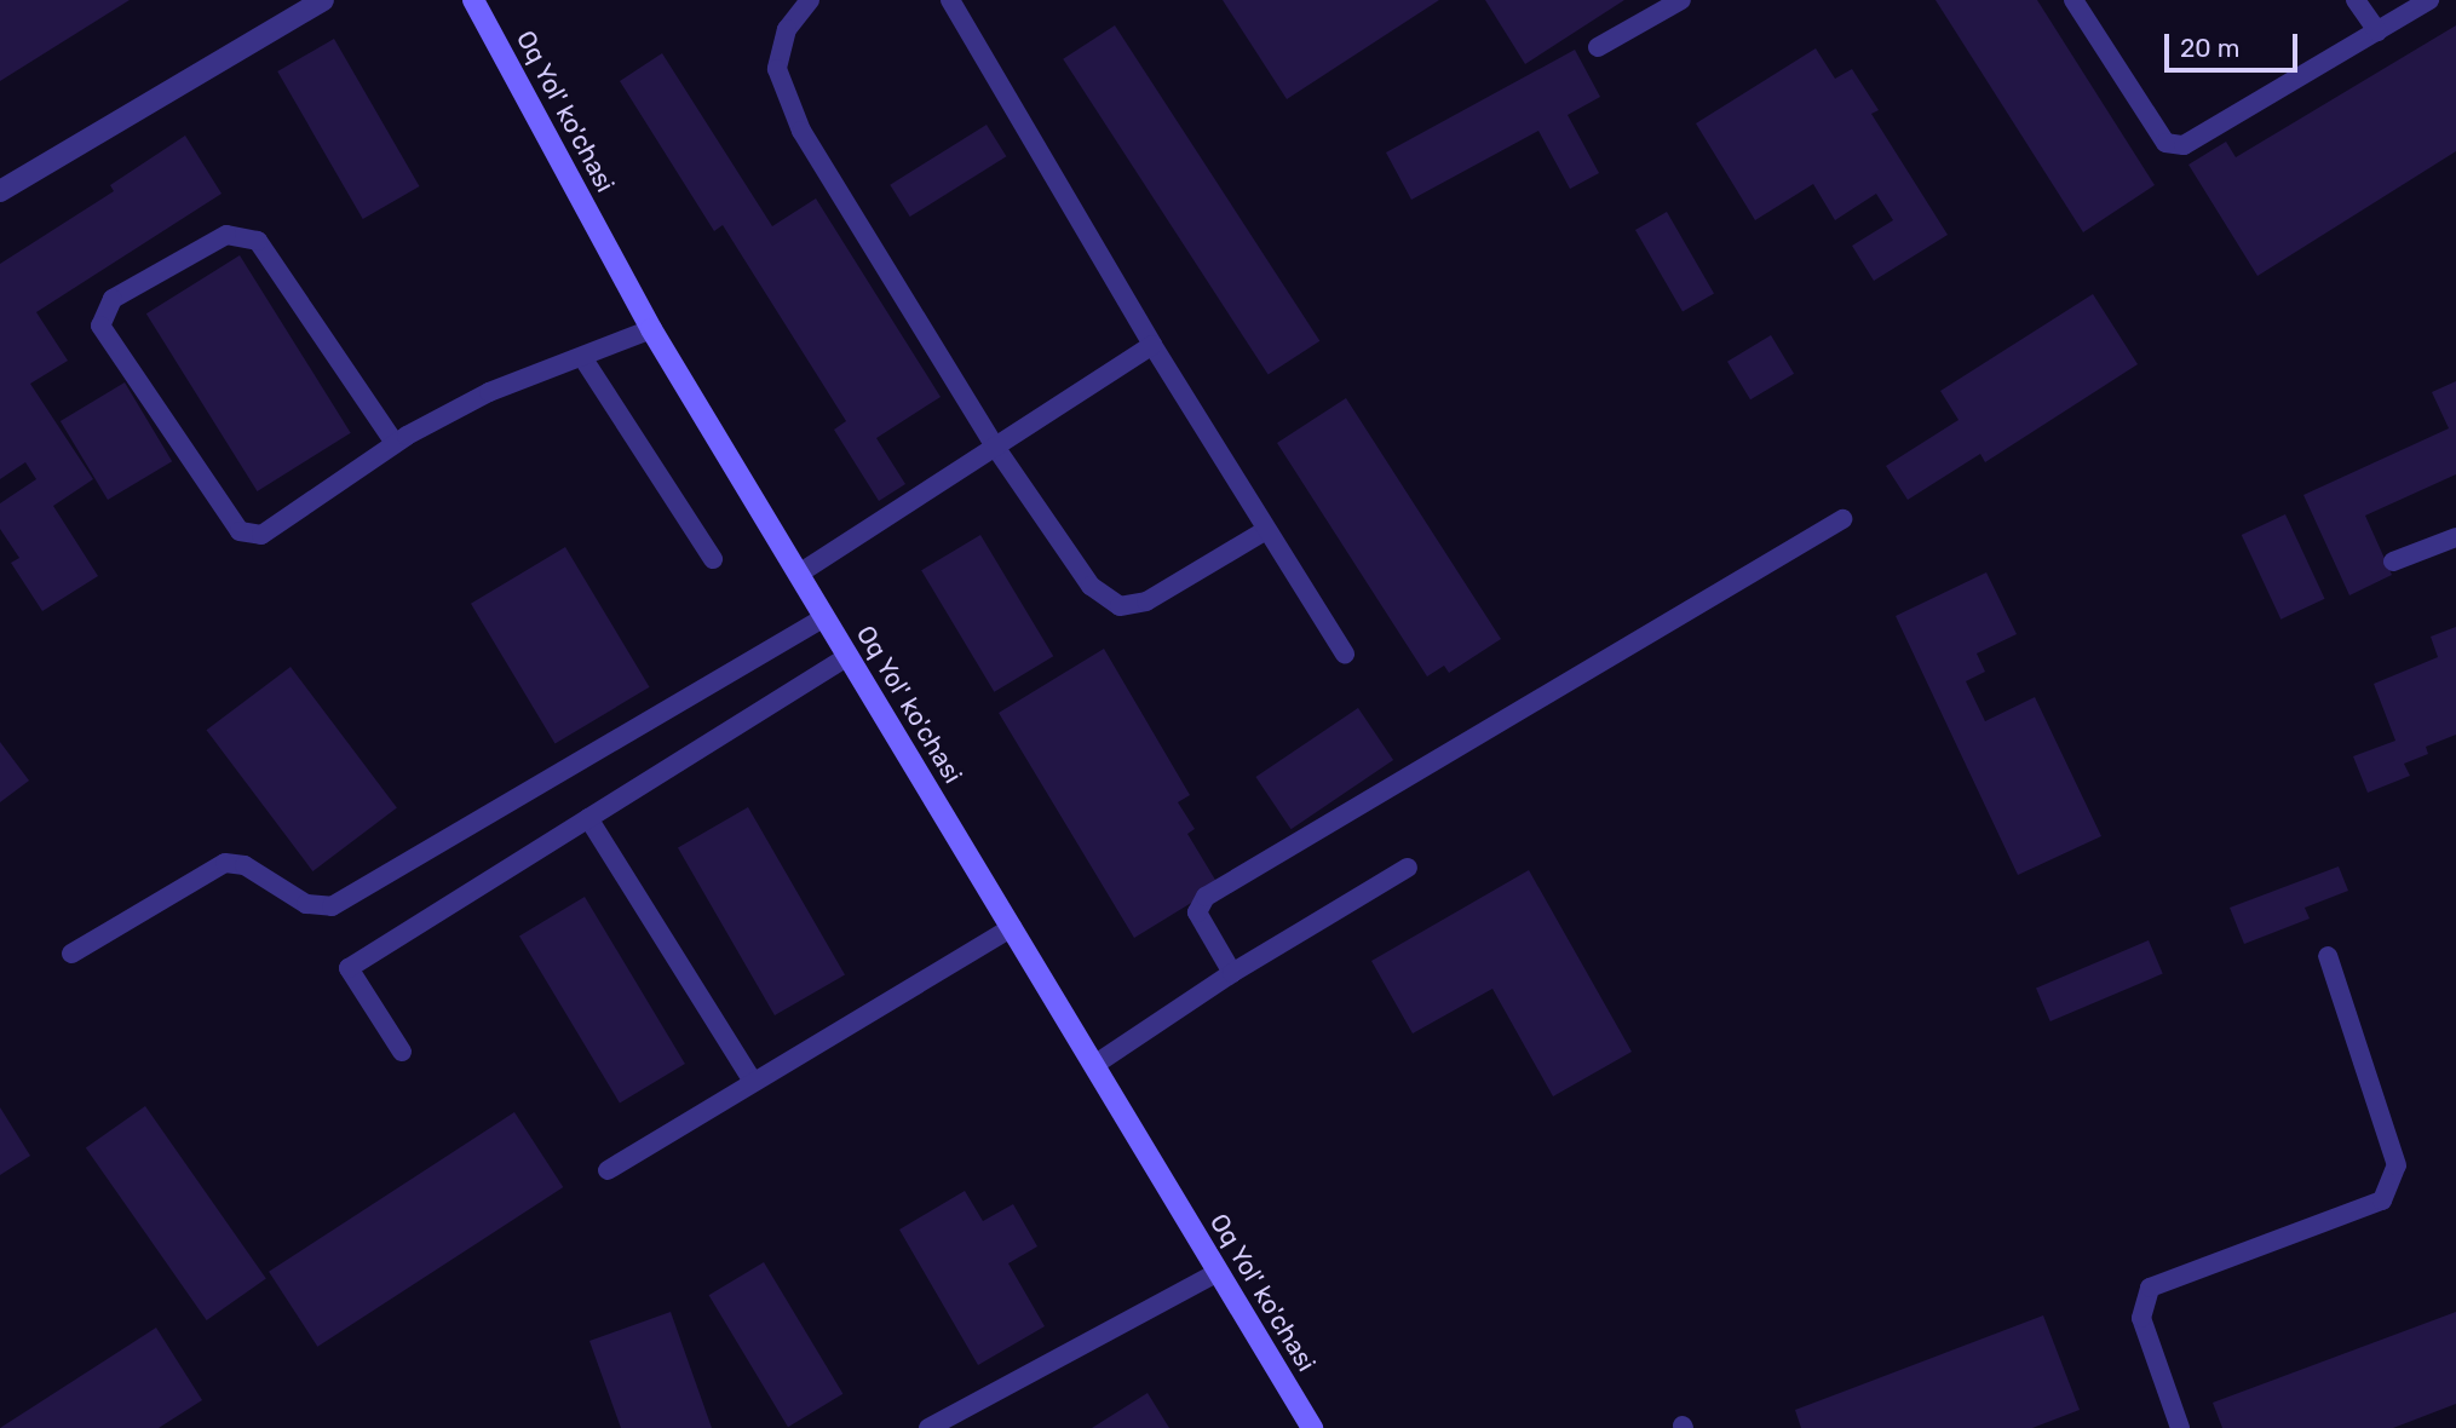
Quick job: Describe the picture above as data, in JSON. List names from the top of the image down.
{
  "streets": {
    "street": ["Oq Yol' ko'chasi"]
  },
  "scale_bar": "20 m"
}
